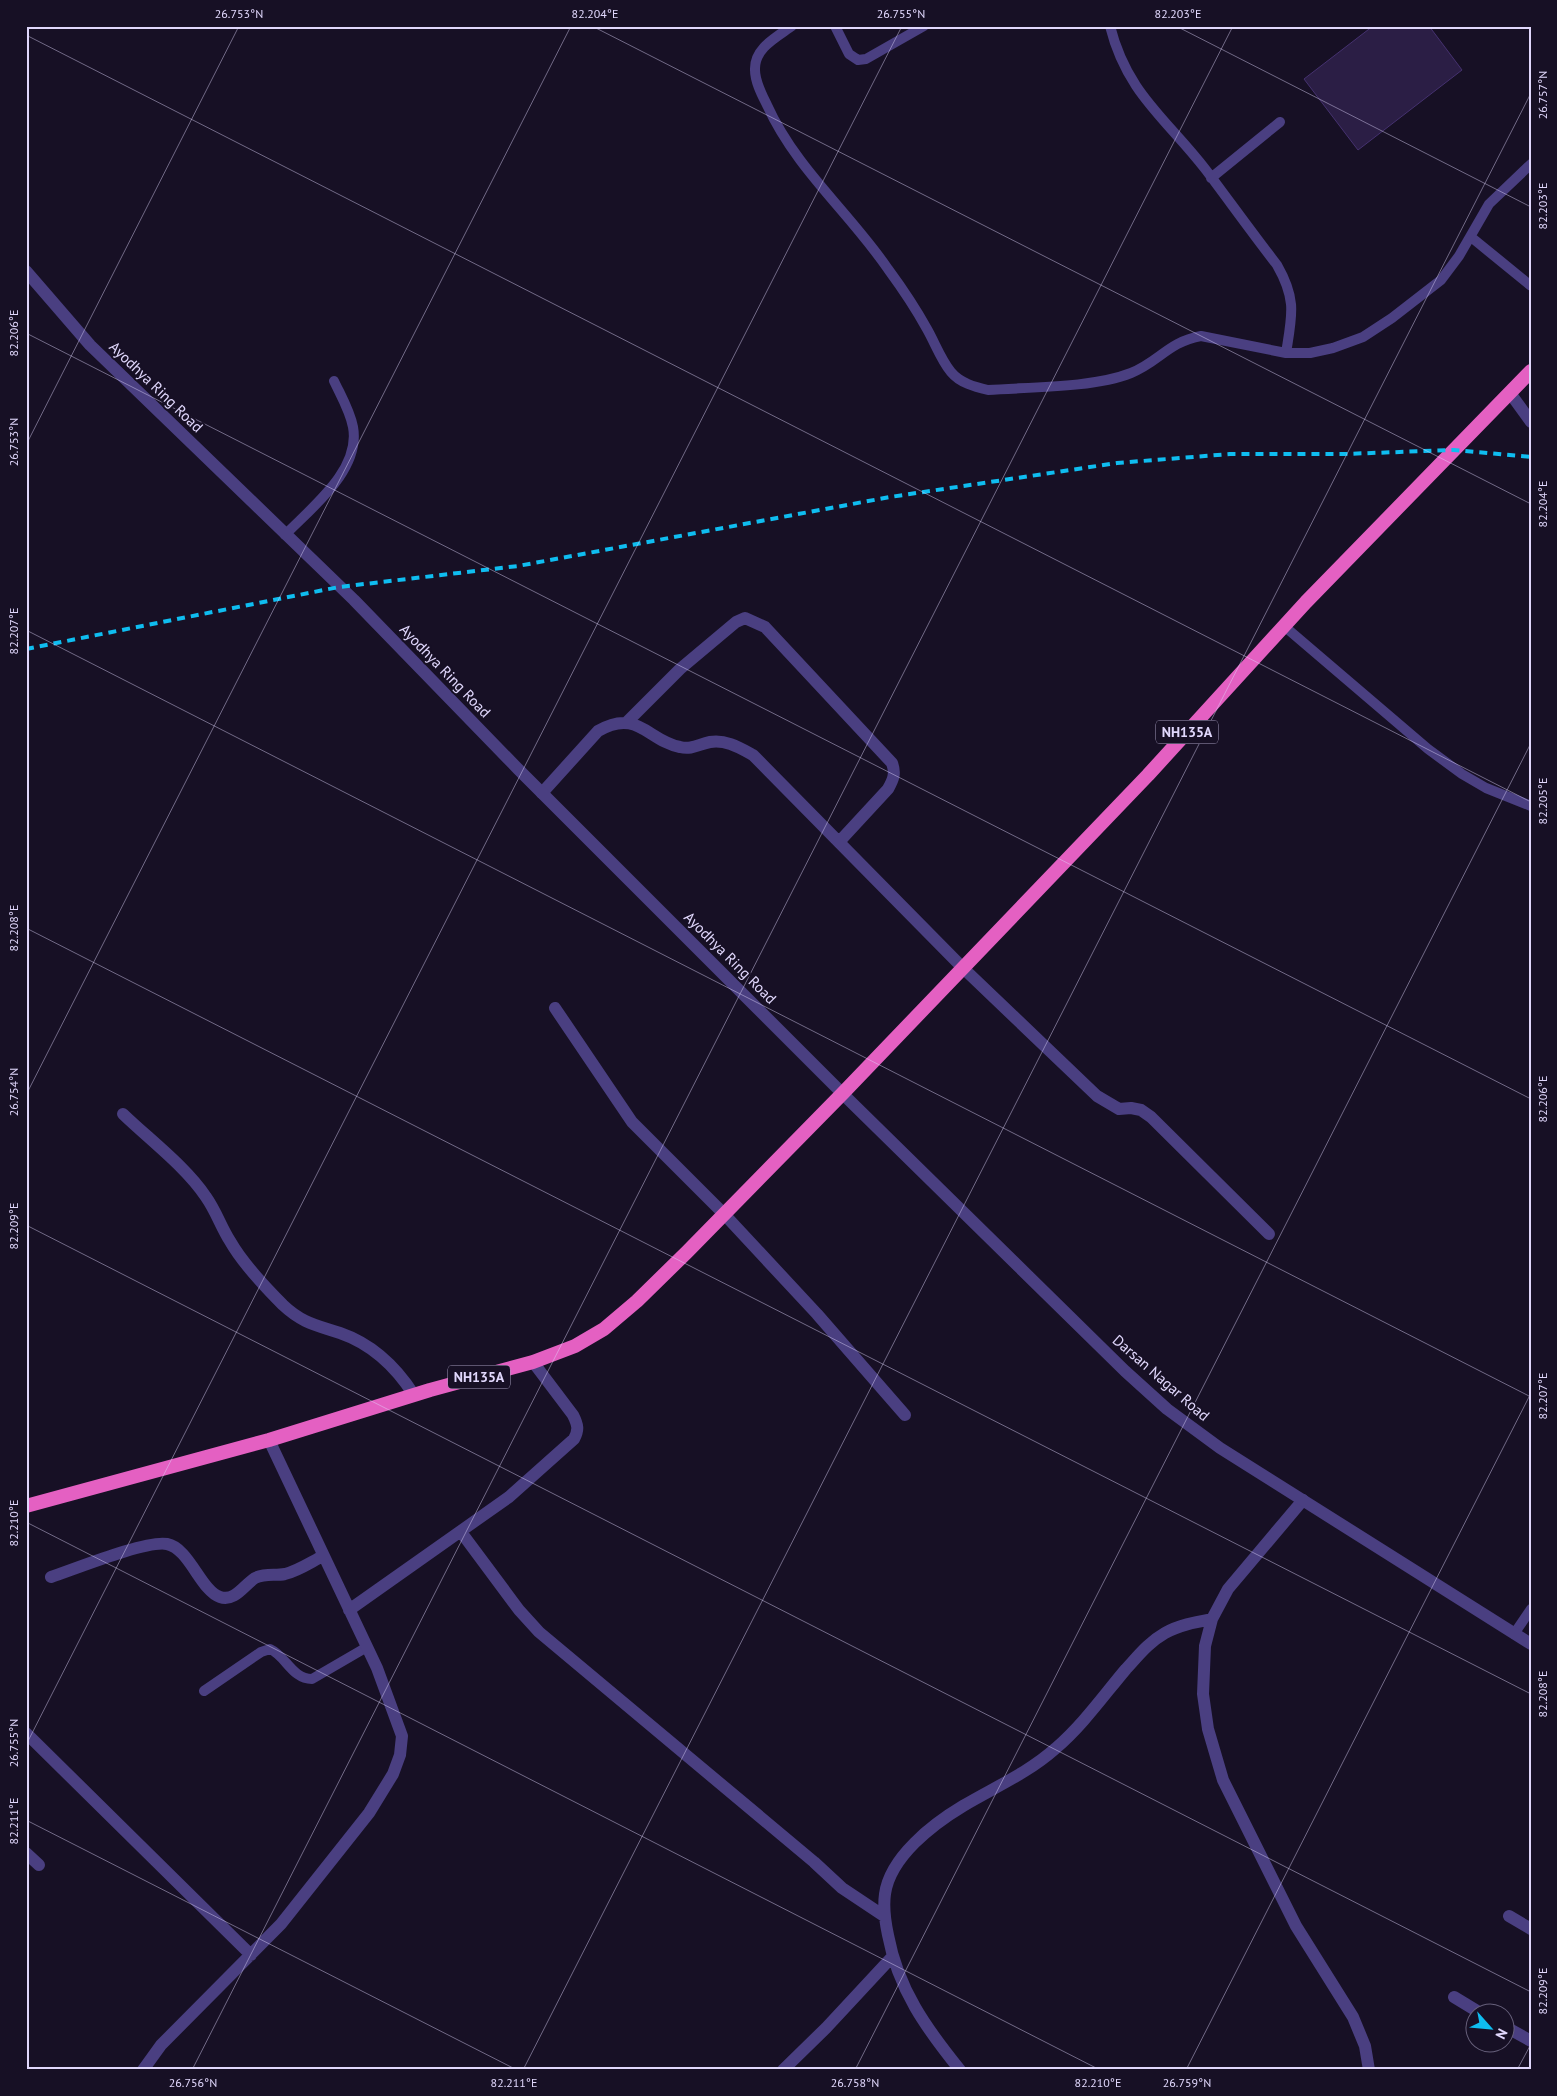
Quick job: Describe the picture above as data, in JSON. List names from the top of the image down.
{
  "streets": {
    "highway": ["NH135A"],
    "street": ["Ayodhya Ring Road", "Darsan Nagar Road"]
  },
  "crossings": [
    ["Ayodhya Ring Road", "NH135A"],
    ["Ayodhya Ring Road", "Darsan Nagar Road"],
    ["NH135A", "Darsan Nagar Road"]
  ],
  "north": "bottom right",
  "coordinates": [
    "26.753°N",
    "82.204°E",
    "26.755°N",
    "82.203°E",
    "26.757°N",
    "82.206°E",
    "82.207°E",
    "82.205°E",
    "82.208°E",
    "26.754°N",
    "82.209°E",
    "82.210°E",
    "82.211°E",
    "26.756°N",
    "26.758°N",
    "26.759°N"
  ]
}
